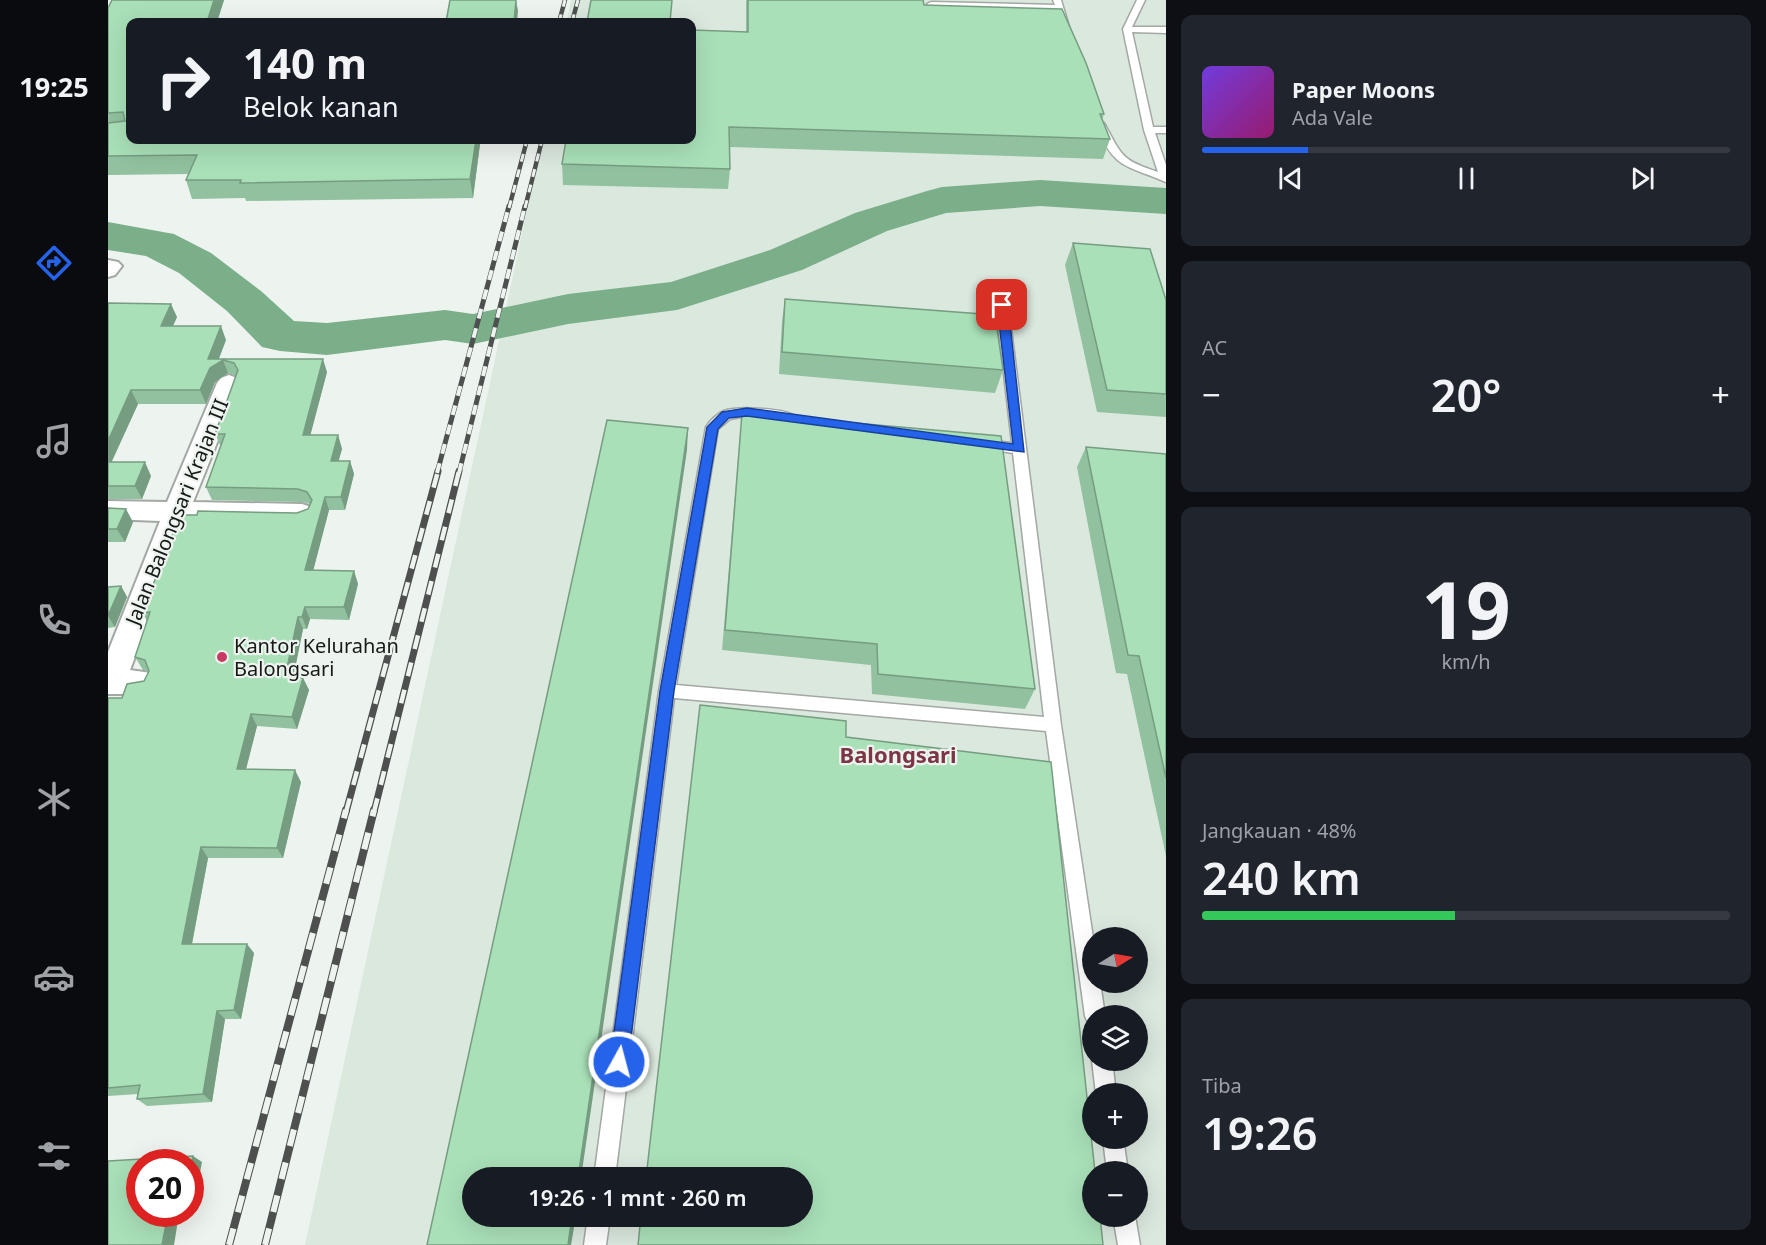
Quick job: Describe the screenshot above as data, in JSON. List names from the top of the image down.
{
  "streets": {
    "street": ["Jalan Balongsari Krajan III"]
  },
  "districts": ["Balongsari"],
  "places": ["Kantor Kelurahan Balongsari"],
  "north": "right",
  "page": {
    "tabs": "19:25",
    "turn": ["140 m", "Belok kanan"],
    "song": ["Paper Moons", "Ada Vale"],
    "tile": [
      "AC",
      ["19", "km/h"],
      ["Jangkauan · 48%", "240 km"],
      ["Tiba", "19:26"]
    ],
    "heat": ["−", "20°", "+"],
    "map_buttons": ["+", "−"],
    "limit": "20",
    "trip": "19:26 · 1 mnt · 260 m"
  }
}
